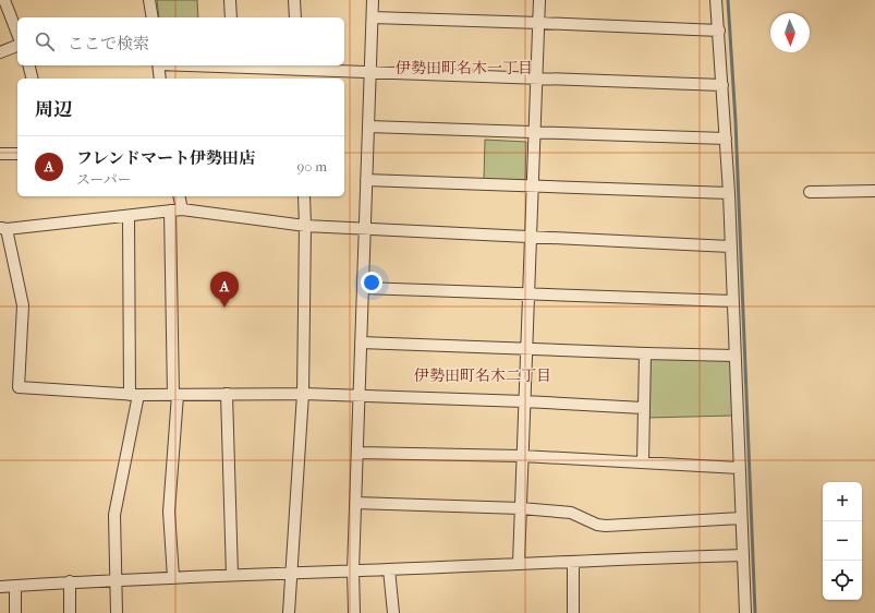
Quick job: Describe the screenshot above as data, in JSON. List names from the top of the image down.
{
  "districts": ["伊勢田町名木一丁目", "伊勢田町名木二丁目"],
  "north": "bottom",
  "page": {
    "search": "ここで検索",
    "heading": "周辺",
    "list": [
      {
        "mark": "A",
        "name": "フレンドマート伊勢田店",
        "note": "スーパー",
        "value": "90 m"
      }
    ],
    "pins": "A",
    "map_buttons": ["+", "−"]
  }
}
